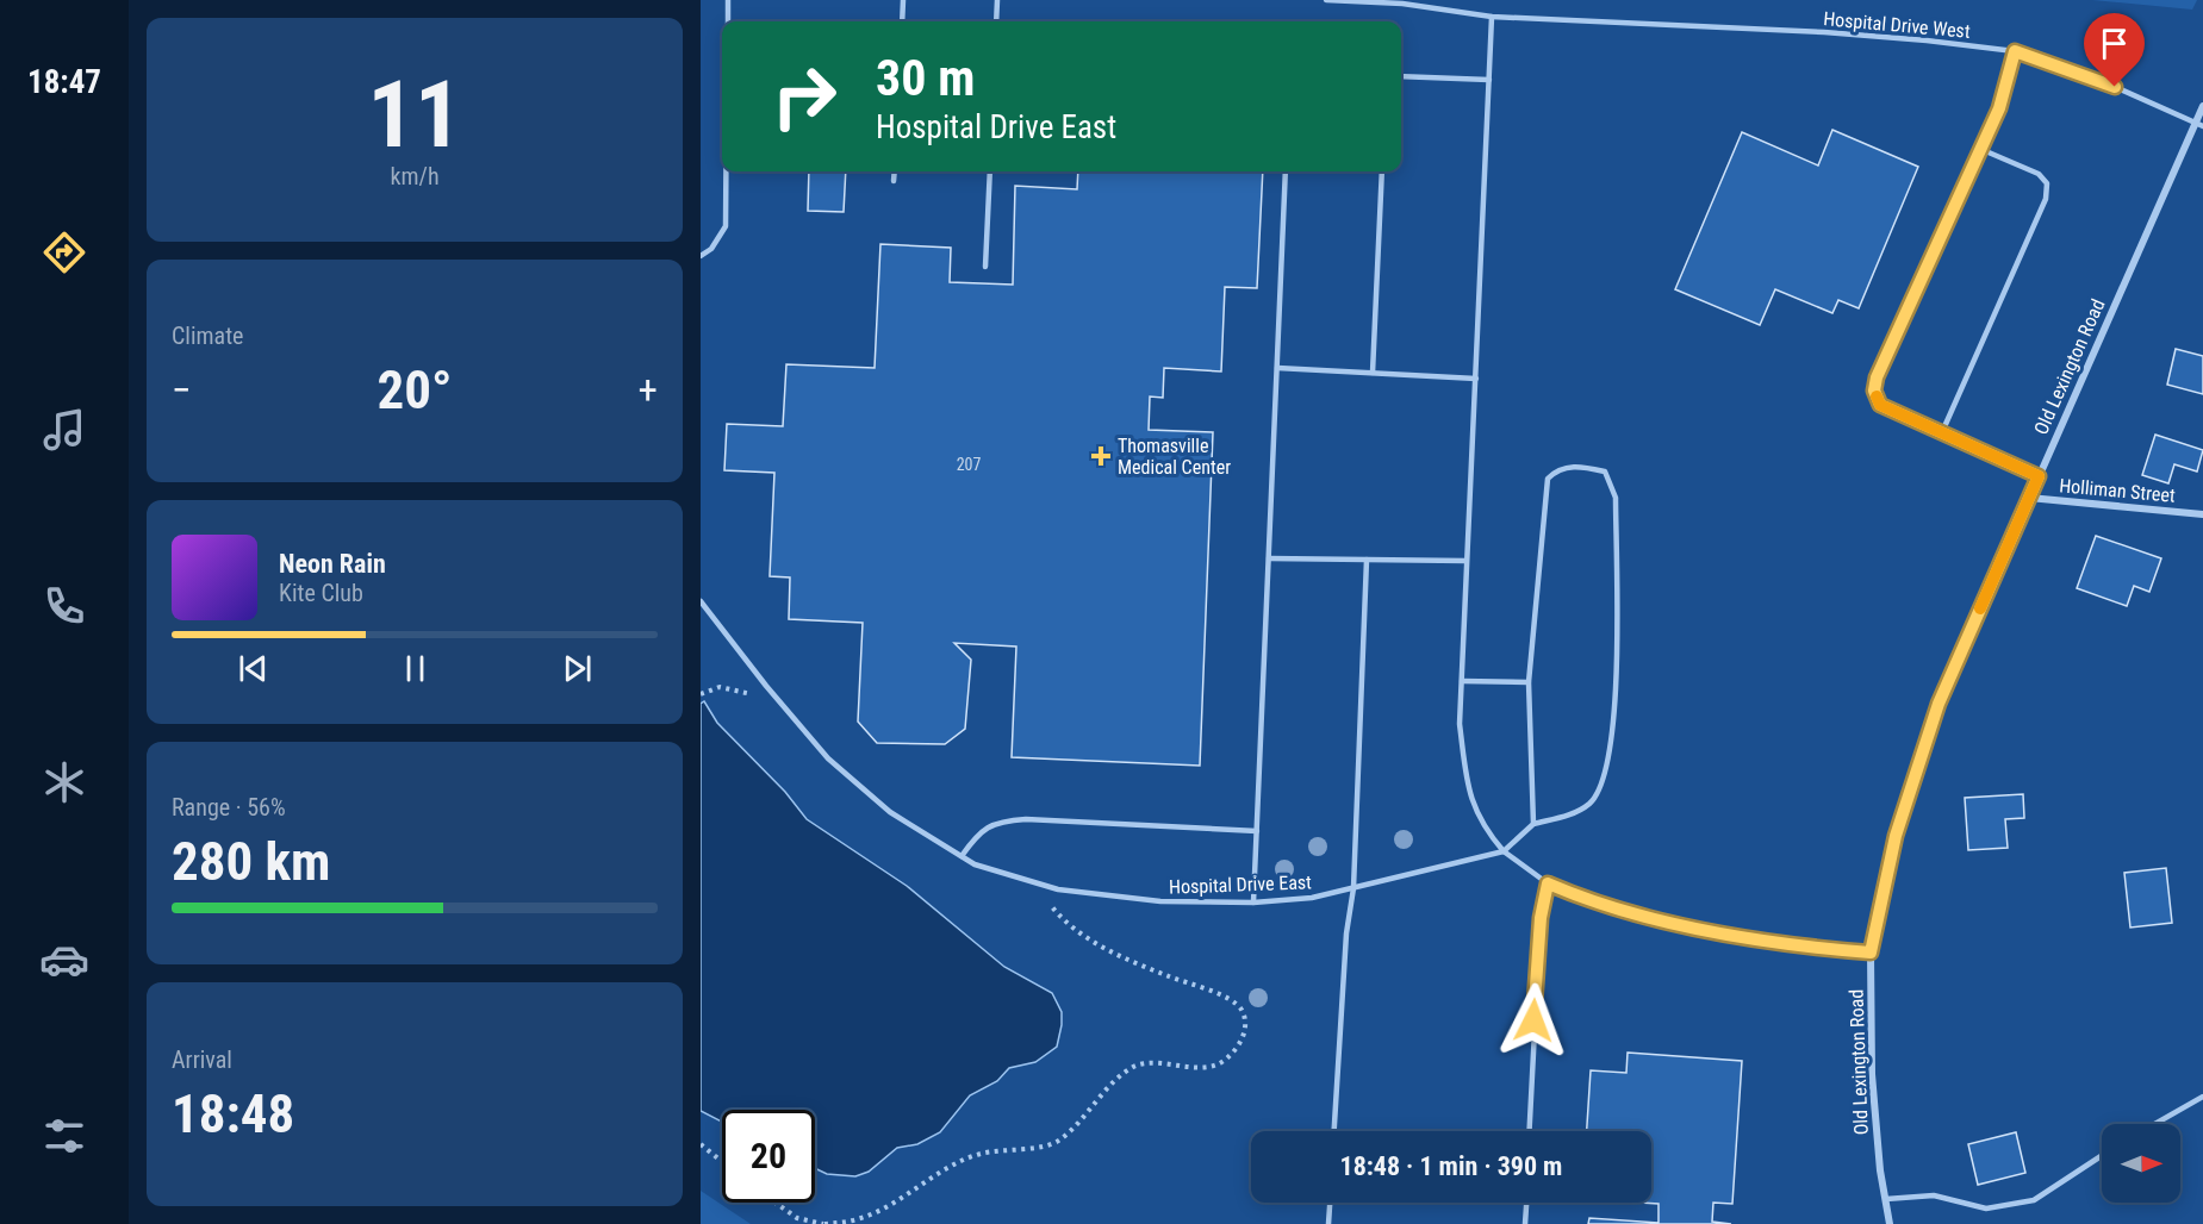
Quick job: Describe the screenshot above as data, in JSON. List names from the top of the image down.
{
  "streets": {
    "street": ["Old Lexington Road", "Holliman Street"],
    "lane": ["Hospital Drive West", "Hospital Drive East"]
  },
  "crossings": [
    ["Hospital Drive West", "Old Lexington Road"],
    ["Old Lexington Road", "Holliman Street"]
  ],
  "places": {
    "health": ["Thomasville Medical Center"]
  },
  "house_numbers": ["207"],
  "north": "right",
  "page": {
    "tabs": "18:47",
    "tile": [
      ["11", "km/h"],
      "Climate",
      ["Range · 56%", "280 km"],
      ["Arrival", "18:48"]
    ],
    "turn": ["30 m", "Hospital Drive East"],
    "heat": ["−", "20°", "+"],
    "song": ["Neon Rain", "Kite Club"],
    "limit": "20",
    "trip": "18:48 · 1 min · 390 m"
  }
}
